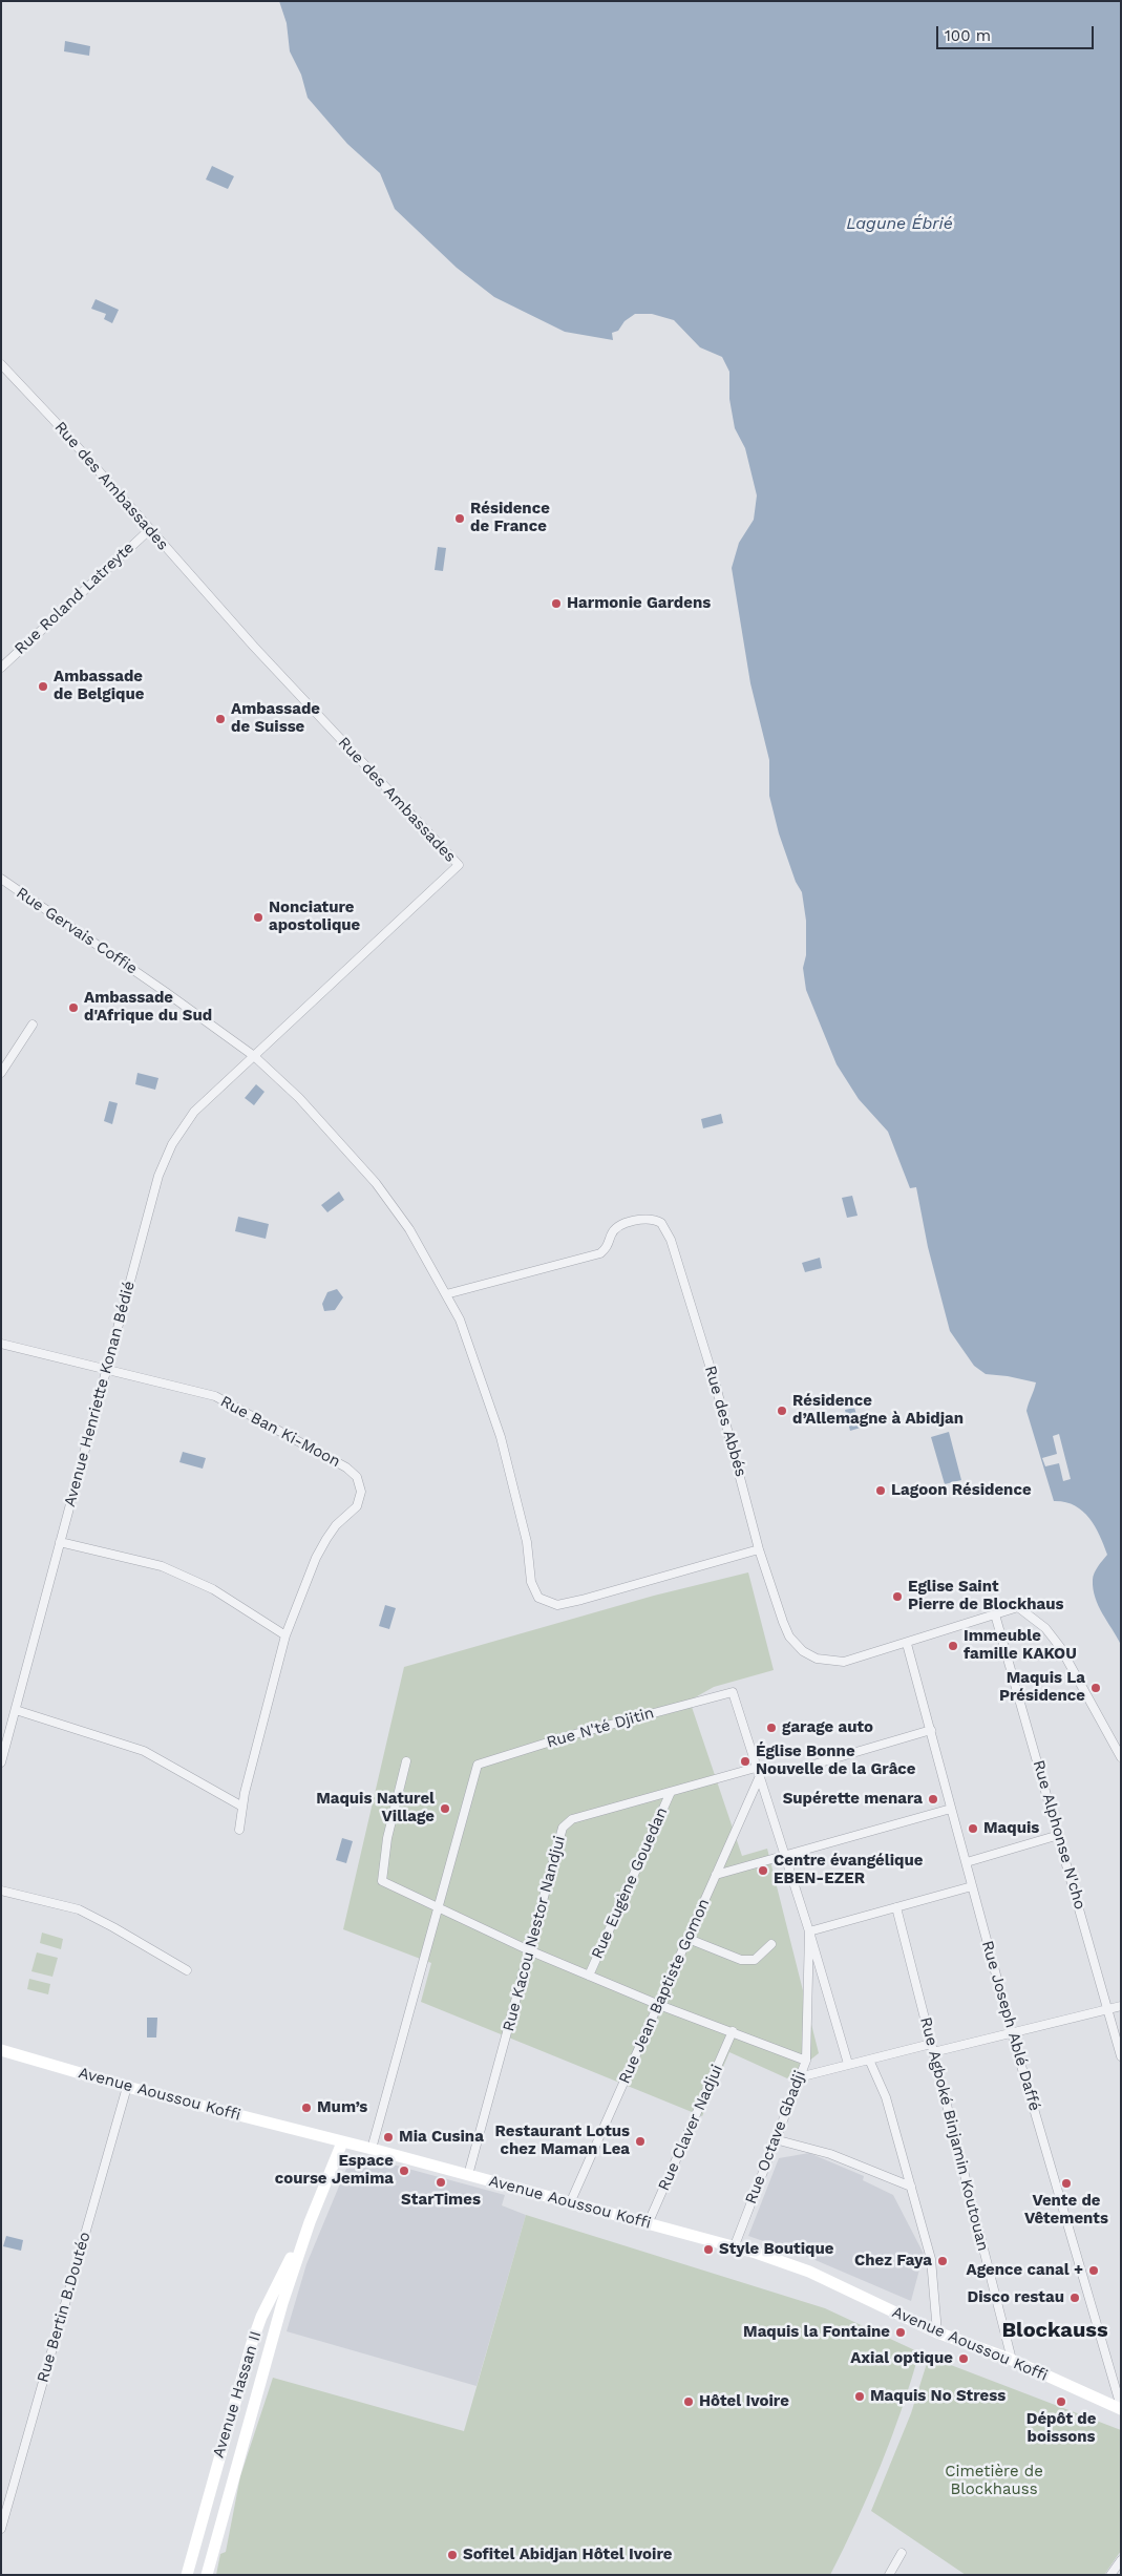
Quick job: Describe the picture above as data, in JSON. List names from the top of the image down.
{
  "streets": {
    "street": [
      "Rue des Ambassades",
      "Rue Roland Latreyte",
      "Rue Gervais Coffie",
      "Avenue Henriette Konan Bédié",
      "Rue des Abbés",
      "Rue Ban Ki-Moon",
      "Rue N'té Djitin",
      "Rue Alphonse N'cho",
      "Rue Eugène Gouedan",
      "Rue Kacou Nestor Nandjui",
      "Rue Jean Baptiste Gomon",
      "Rue Joseph Ablé Daffé",
      "Avenue Aoussou Koffi",
      "Rue Claver Nadjui",
      "Rue Agboké Binjamin Koutouan",
      "Rue Octave Gbadji",
      "Rue Bertin B.Doutéo",
      "Avenue Hassan II"
    ]
  },
  "crossings": [
    ["Rue des Ambassades", "Rue Roland Latreyte"],
    ["Rue des Ambassades", "Rue Gervais Coffie"],
    ["Rue des Ambassades", "Avenue Henriette Konan Bédié"],
    ["Rue Gervais Coffie", "Avenue Henriette Konan Bédié"],
    ["Rue Gervais Coffie", "Rue des Abbés"],
    ["Avenue Henriette Konan Bédié", "Rue Ban Ki-Moon"],
    ["Rue des Abbés", "Rue Alphonse N'cho"],
    ["Rue des Abbés", "Rue Joseph Ablé Daffé"],
    ["Rue N'té Djitin", "Rue Kacou Nestor Nandjui"],
    ["Rue N'té Djitin", "Rue Jean Baptiste Gomon"],
    ["Rue N'té Djitin", "Avenue Aoussou Koffi"],
    ["Rue N'té Djitin", "Rue Octave Gbadji"],
    ["Rue Eugène Gouedan", "Rue Kacou Nestor Nandjui"],
    ["Rue Kacou Nestor Nandjui", "Avenue Aoussou Koffi"],
    ["Rue Jean Baptiste Gomon", "Avenue Aoussou Koffi"],
    ["Rue Joseph Ablé Daffé", "Avenue Aoussou Koffi"],
    ["Avenue Aoussou Koffi", "Rue Claver Nadjui"],
    ["Avenue Aoussou Koffi", "Rue Agboké Binjamin Koutouan"],
    ["Avenue Aoussou Koffi", "Rue Octave Gbadji"],
    ["Avenue Aoussou Koffi", "Rue Bertin B.Doutéo"],
    ["Avenue Aoussou Koffi", "Avenue Hassan II"]
  ],
  "districts": ["Blockauss"],
  "water": ["Lagune Ébrié"],
  "parks": ["Cimetière de Blockhauss"],
  "places": [
    "Résidence de France",
    "Harmonie Gardens",
    "Ambassade de Belgique",
    "Ambassade de Suisse",
    "Nonciature apostolique",
    "Ambassade d'Afrique du Sud",
    "Résidence d’Allemagne à Abidjan",
    "Lagoon Résidence",
    "Eglise Saint Pierre de Blockhaus",
    "Immeuble famille KAKOU",
    "Maquis La Présidence",
    "garage auto",
    "Église Bonne Nouvelle de la Grâce",
    "Supérette menara",
    "Maquis Naturel Village",
    "Maquis",
    "Centre évangélique EBEN-EZER",
    "Mum’s",
    "Mia Cusina",
    "Restaurant Lotus chez Maman Lea",
    "Espace course Jemima",
    "StarTimes",
    "Vente de Vêtements",
    "Style Boutique",
    "Chez Faya",
    "Agence canal +",
    "Disco restau",
    "Maquis la Fontaine",
    "Axial optique",
    "Maquis No Stress",
    "Hôtel Ivoire",
    "Dépôt de boissons",
    "Sofitel Abidjan Hôtel Ivoire"
  ],
  "scale_bar": "100 m"
}
